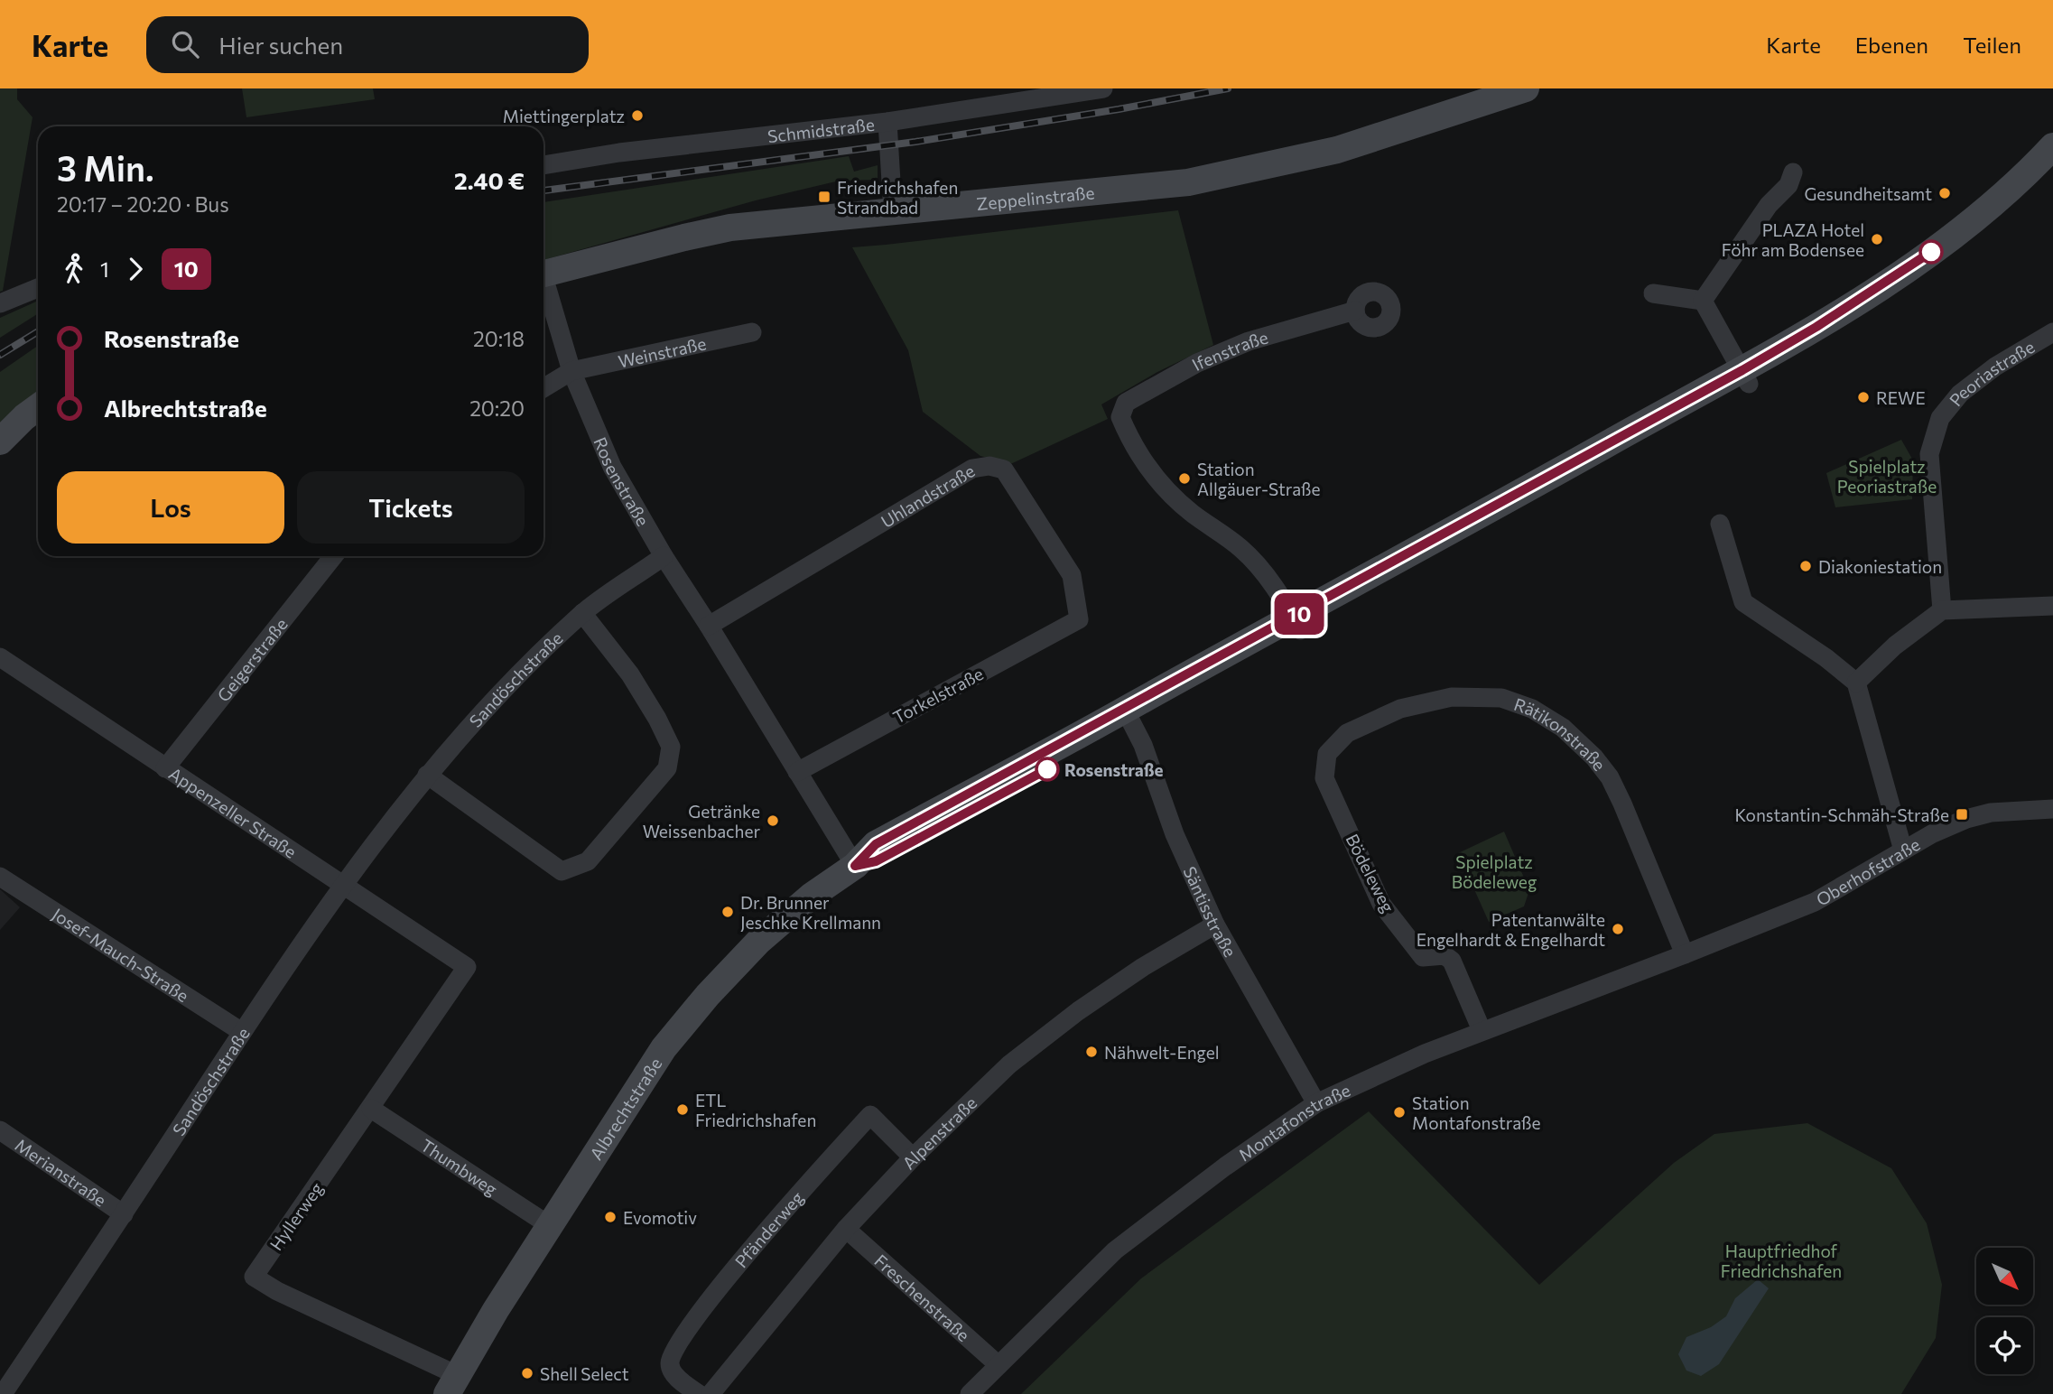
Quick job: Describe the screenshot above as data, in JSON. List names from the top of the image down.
{
  "streets": {
    "main road": ["Zeppelinstraße", "Albrechtstraße"],
    "street": [
      "Schmidstraße",
      "Weinstraße",
      "Ifenstraße",
      "Peoriastraße",
      "Rosenstraße",
      "Uhlandstraße",
      "Geigerstraße",
      "Sandöschstraße",
      "Torkelstraße",
      "Rätikonstraße",
      "Appenzeller Straße",
      "Oberhofstraße",
      "Bödeleweg",
      "Säntisstraße",
      "Josef-Mauch-Straße",
      "Montafonstraße",
      "Alpenstraße",
      "Thumbweg",
      "Merianstraße",
      "Hyllerweg",
      "Pfänderweg",
      "Freschenstraße"
    ]
  },
  "crossings": [
    ["Weinstraße", "Rosenstraße"],
    ["Ifenstraße", "Albrechtstraße"],
    ["Rosenstraße", "Uhlandstraße"],
    ["Rosenstraße", "Sandöschstraße"],
    ["Rosenstraße", "Torkelstraße"],
    ["Rosenstraße", "Albrechtstraße"],
    ["Uhlandstraße", "Torkelstraße"],
    ["Geigerstraße", "Appenzeller Straße"],
    ["Sandöschstraße", "Appenzeller Straße"],
    ["Sandöschstraße", "Josef-Mauch-Straße"],
    ["Sandöschstraße", "Merianstraße"],
    ["Rätikonstraße", "Oberhofstraße"],
    ["Rätikonstraße", "Bödeleweg"],
    ["Rätikonstraße", "Montafonstraße"],
    ["Appenzeller Straße", "Hyllerweg"],
    ["Oberhofstraße", "Montafonstraße"],
    ["Bödeleweg", "Montafonstraße"],
    ["Säntisstraße", "Albrechtstraße"],
    ["Säntisstraße", "Montafonstraße"],
    ["Säntisstraße", "Alpenstraße"],
    ["Albrechtstraße", "Thumbweg"],
    ["Albrechtstraße", "Hyllerweg"],
    ["Montafonstraße", "Freschenstraße"],
    ["Alpenstraße", "Pfänderweg"],
    ["Alpenstraße", "Freschenstraße"],
    ["Thumbweg", "Hyllerweg"]
  ],
  "parks": ["Spielplatz Peoriastraße", "Spielplatz Bödeleweg", "Hauptfriedhof Friedrichshafen"],
  "places": {
    "other": [
      "Miettingerplatz",
      "Gesundheitsamt",
      "PLAZA Hotel Föhr am Bodensee",
      "REWE",
      "Station Allgäuer-Straße",
      "Diakoniestation",
      "Rosenstraße",
      "Getränke Weissenbacher",
      "Dr. Brunner Jeschke Krellmann",
      "Patentanwälte Engelhardt & Engelhardt",
      "Nähwelt-Engel",
      "ETL Friedrichshafen",
      "Station Montafonstraße",
      "Evomotiv",
      "Shell Select"
    ],
    "transit": ["Friedrichshafen Strandbad", "Konstantin-Schmäh-Straße"]
  },
  "lines": ["bus line 10"],
  "north": "bottom right",
  "page": {
    "header": "Karte",
    "search": "Hier suchen",
    "nav": ["Karte", "Ebenen", "Teilen"],
    "on_map": "10",
    "heading": ["3 Min.", "20:17 – 20:20 · Bus", "2.40 €"],
    "legs": ["1", "10"],
    "list": [
      {
        "name": "Rosenstraße",
        "value": "20:18"
      },
      {
        "name": "Albrechtstraße",
        "value": "20:20"
      }
    ],
    "buttons": ["Los", "Tickets"]
  }
}
